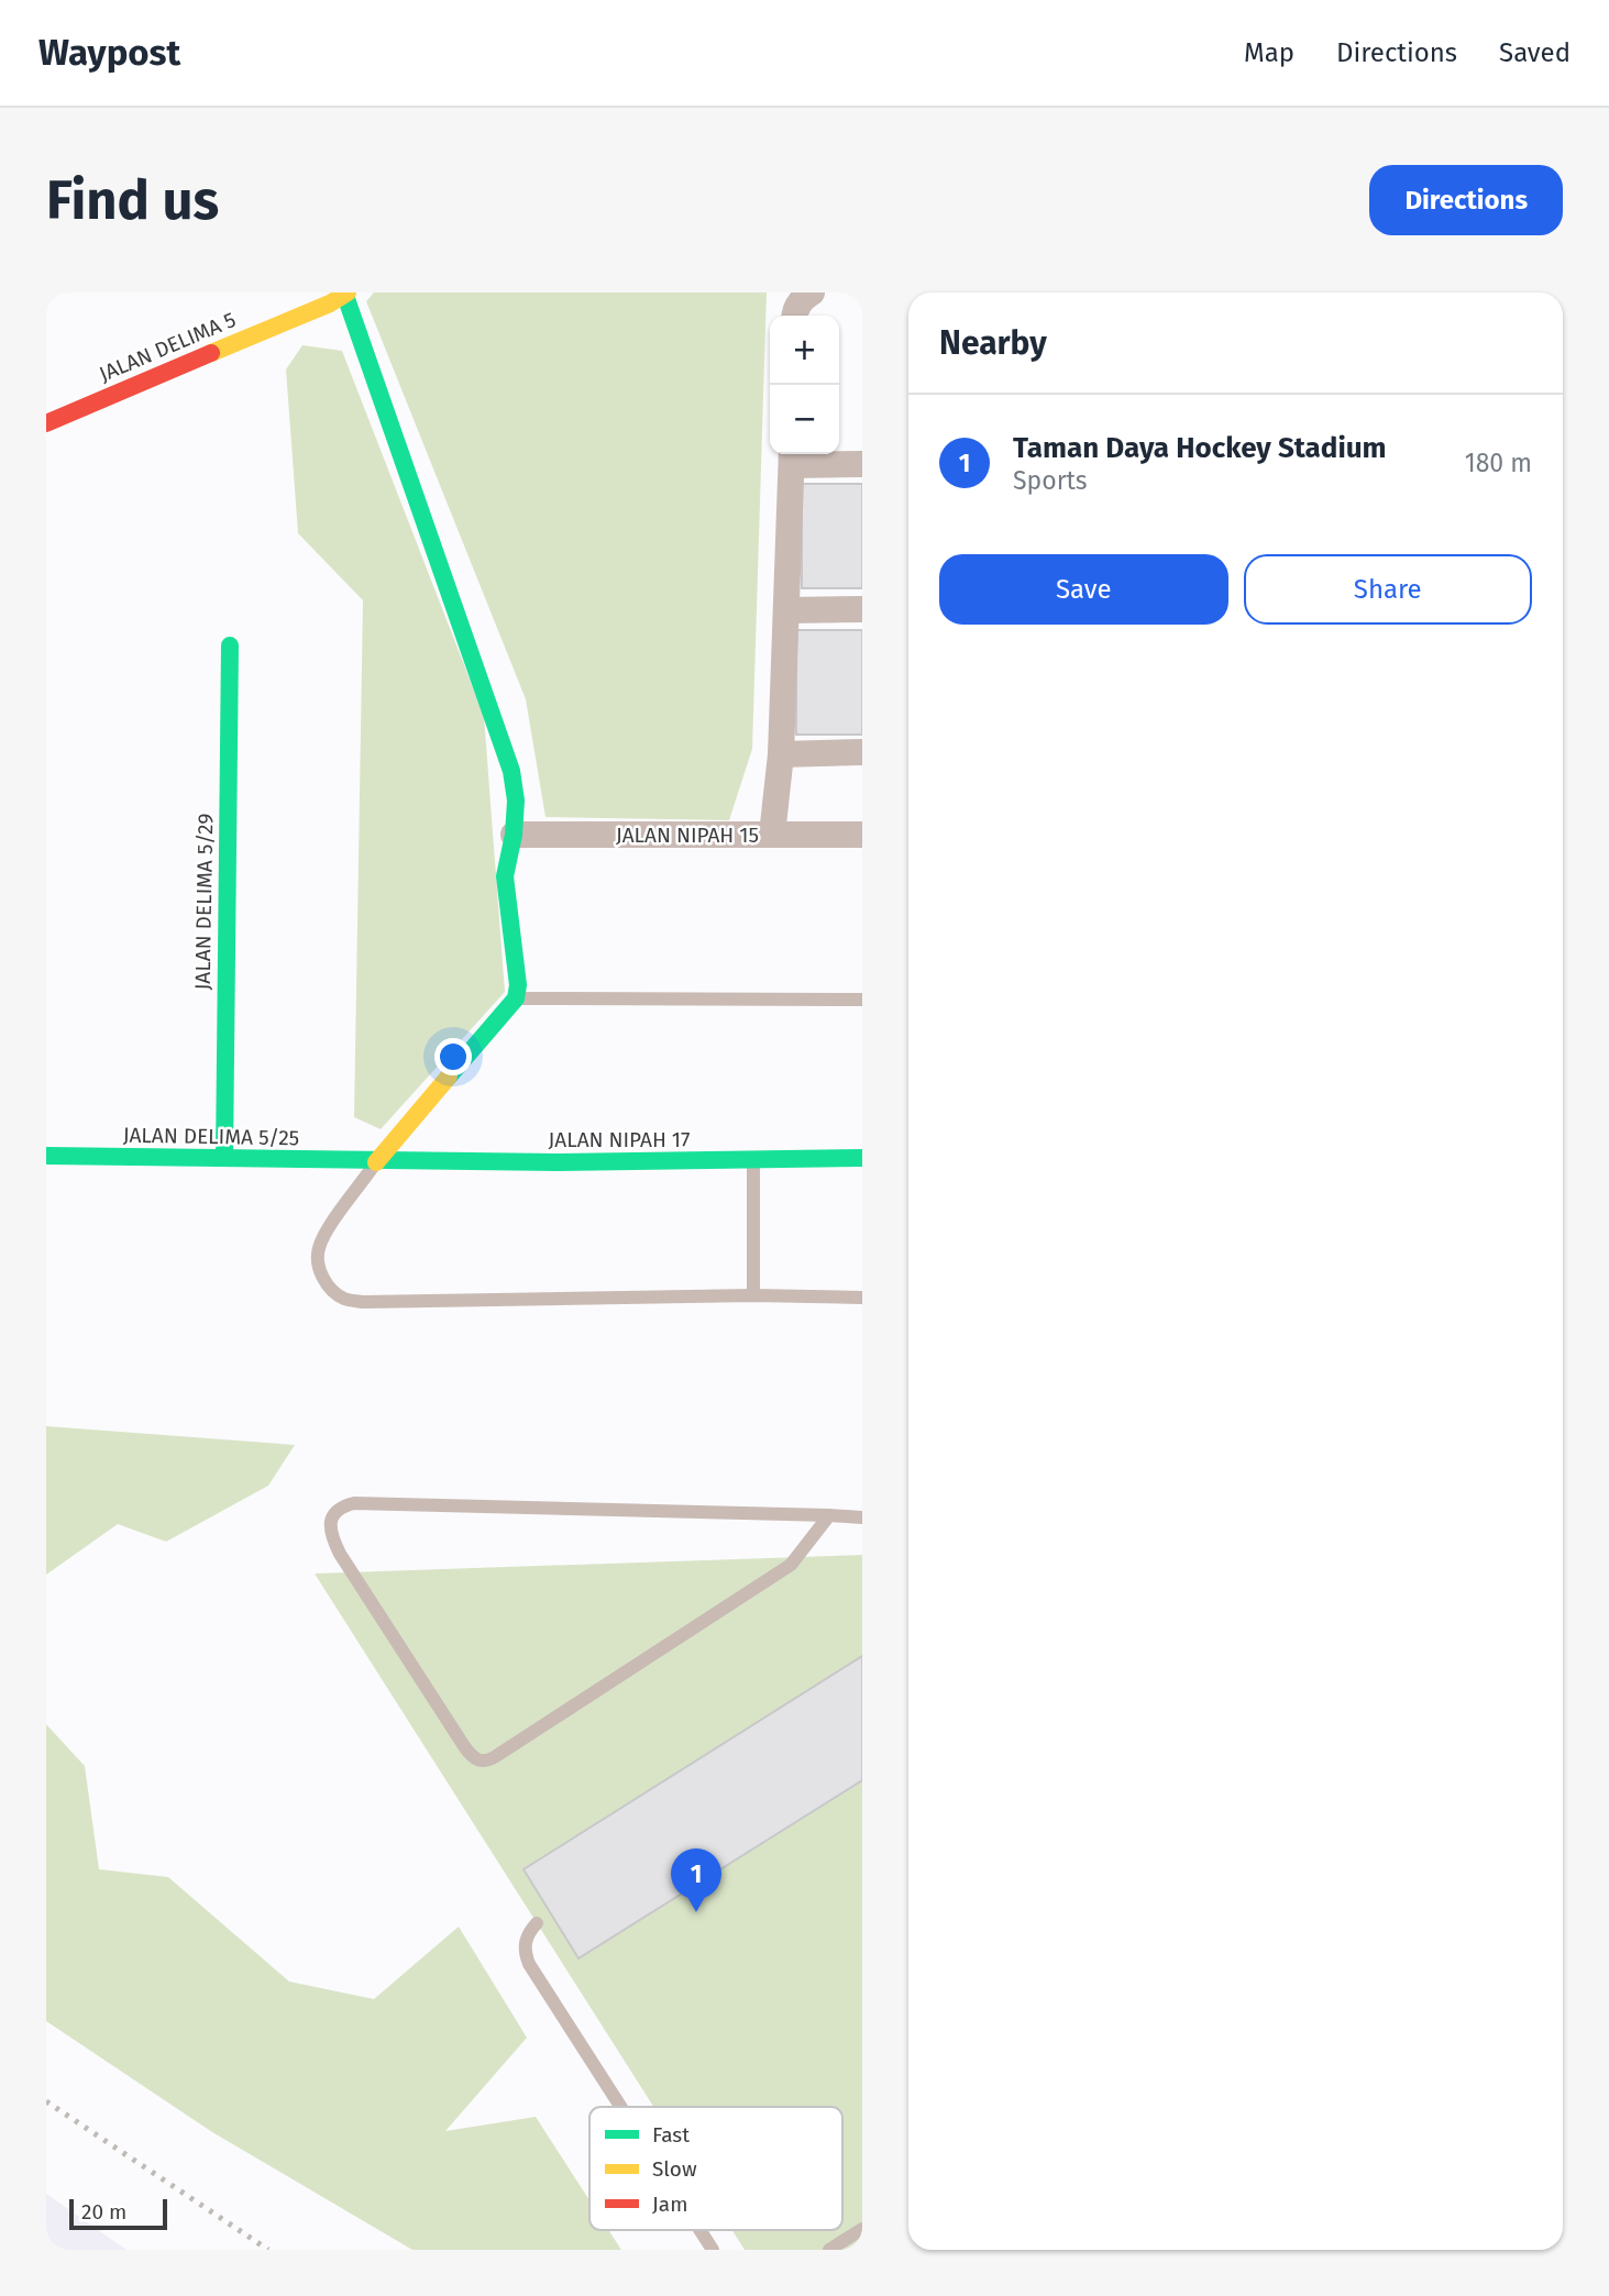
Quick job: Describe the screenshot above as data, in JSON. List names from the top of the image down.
{
  "streets": {
    "street": [
      "JALAN DELIMA 5",
      "JALAN NIPAH 15",
      "JALAN DELIMA 5/29",
      "JALAN DELIMA 5/25",
      "JALAN NIPAH 17"
    ]
  },
  "crossings": [
    ["JALAN DELIMA 5/29", "JALAN DELIMA 5/25"],
    ["JALAN DELIMA 5/25", "JALAN NIPAH 17"]
  ],
  "legend": ["Fast", "Slow", "Jam"],
  "scale_bar": "20 m",
  "page": {
    "header": "Waypost",
    "nav": ["Map", "Directions", "Saved"],
    "buttons": [
      "Directions",
      ["Save", "Share"]
    ],
    "title": "Find us",
    "heading": "Nearby",
    "map_buttons": ["+", "−"],
    "list": [
      {
        "mark": "1",
        "name": "Taman Daya Hockey Stadium",
        "note": "Sports",
        "value": "180 m"
      }
    ],
    "pins": "1",
    "scale": "20 m"
  }
}
